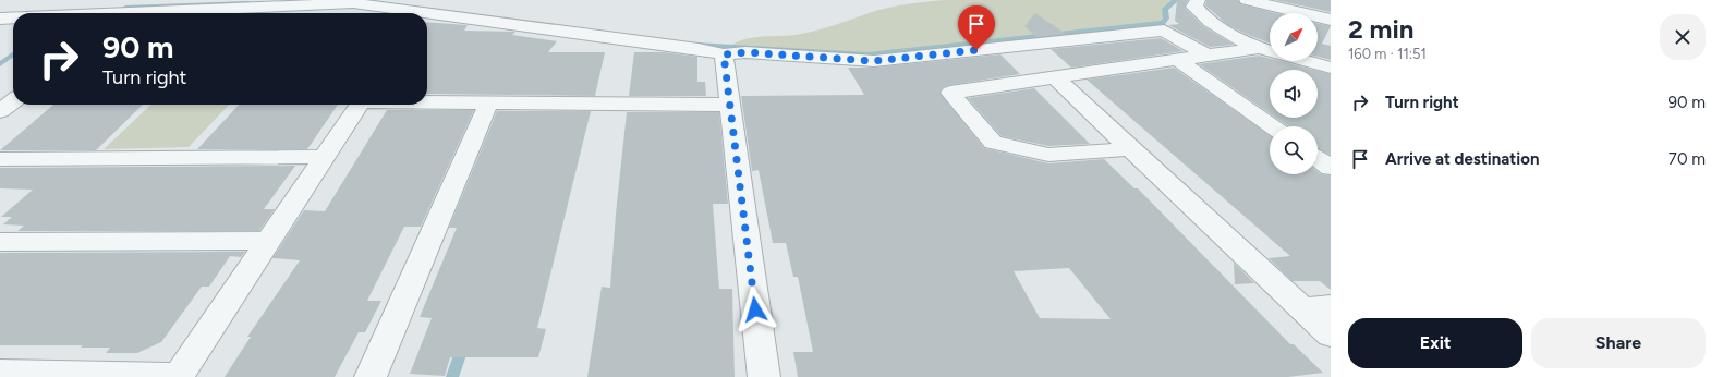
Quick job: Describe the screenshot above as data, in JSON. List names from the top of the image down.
{
  "north": "top right",
  "page": {
    "heading": ["2 min", "160 m · 11:51"],
    "turn": ["90 m", "Turn right"],
    "list": [
      {
        "name": "Turn right",
        "value": "90 m"
      },
      {
        "name": "Arrive at destination",
        "value": "70 m"
      }
    ],
    "buttons": ["Exit", "Share"]
  }
}
